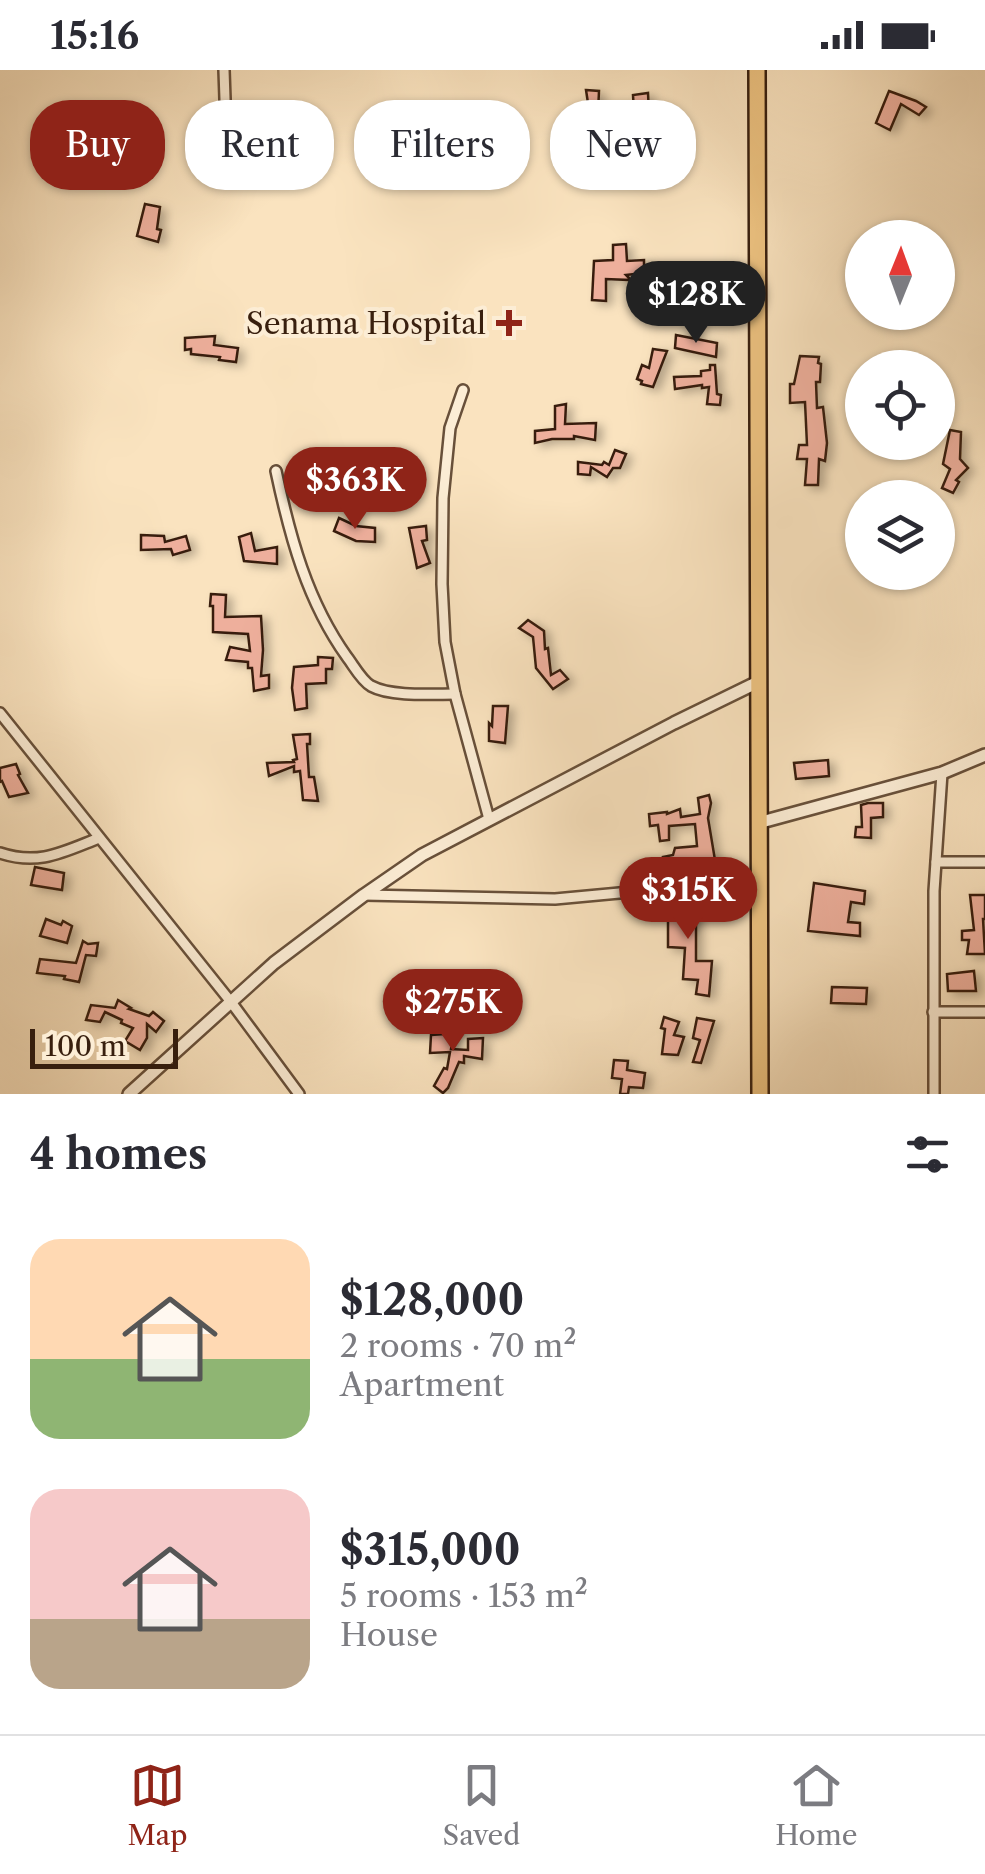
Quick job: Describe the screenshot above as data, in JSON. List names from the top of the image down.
{
  "places": {
    "health": ["Senama Hospital"]
  },
  "scale_bar": "100 m",
  "north": "top",
  "page": {
    "status": "15:16",
    "chip": [
      "Buy",
      "Rent",
      "Filters",
      "New"
    ],
    "price": [
      "$128K",
      "$363K",
      "$315K",
      "$275K"
    ],
    "scale": "100 m",
    "heading": "4 homes",
    "list": [
      {
        "name": "$128,000",
        "note": "2 rooms · 70 m² · Apartment"
      },
      {
        "name": "$315,000",
        "note": "5 rooms · 153 m² · House"
      }
    ],
    "tabs": ["Map", "Saved", "Home"]
  }
}
